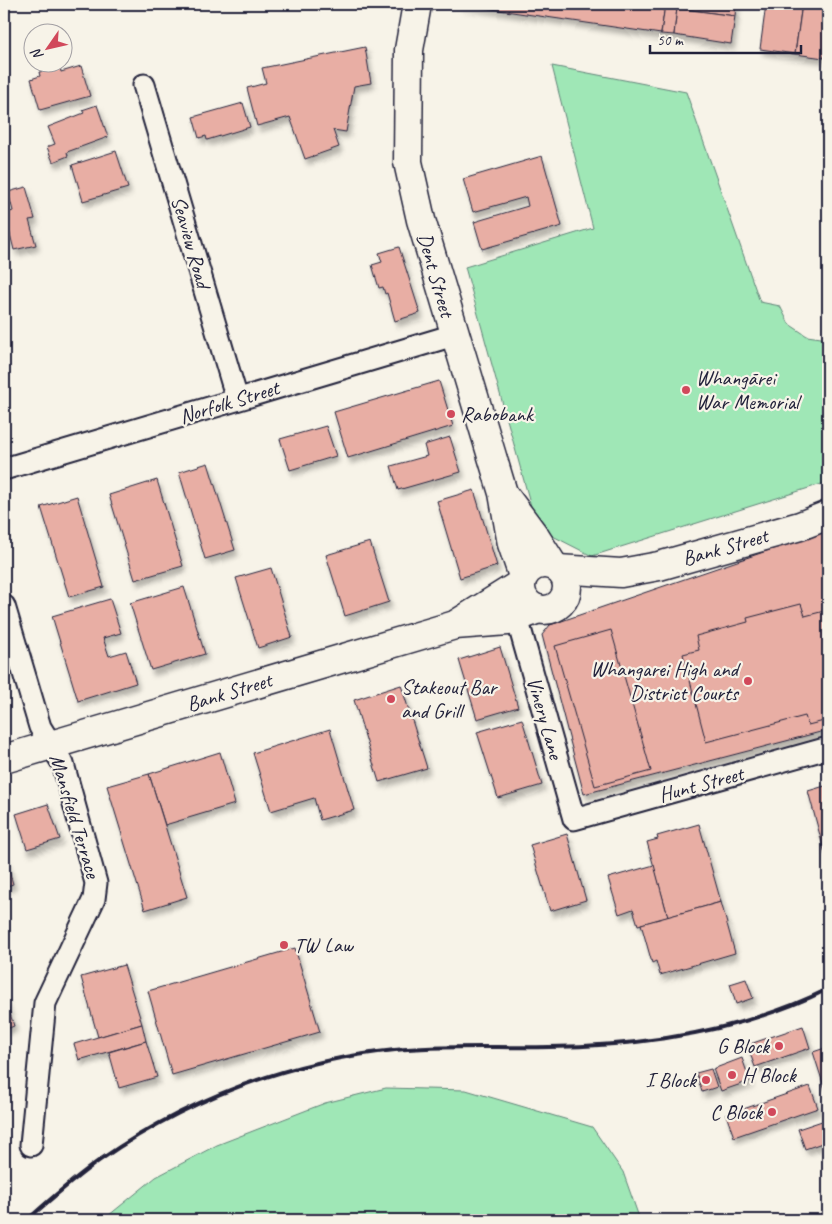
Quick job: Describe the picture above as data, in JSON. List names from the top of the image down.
{
  "streets": {
    "main road": ["Dent Street", "Bank Street"],
    "street": [
      "Seaview Road",
      "Norfolk Street",
      "Vinery Lane",
      "Hunt Street",
      "Mansfield Terrace"
    ]
  },
  "crossings": [
    ["Seaview Road", "Norfolk Street"],
    ["Dent Street", "Norfolk Street"],
    ["Dent Street", "Bank Street"],
    ["Dent Street", "Vinery Lane"],
    ["Bank Street", "Vinery Lane"],
    ["Bank Street", "Mansfield Terrace"],
    ["Vinery Lane", "Hunt Street"]
  ],
  "places": [
    "Whangārei War Memorial",
    "Rabobank",
    "Whangarei High and District Courts",
    "Stakeout Bar and Grill",
    "TW Law",
    "G Block",
    "H Block",
    "I Block",
    "C Block"
  ],
  "scale_bar": "50 m",
  "north": "bottom left"
}
